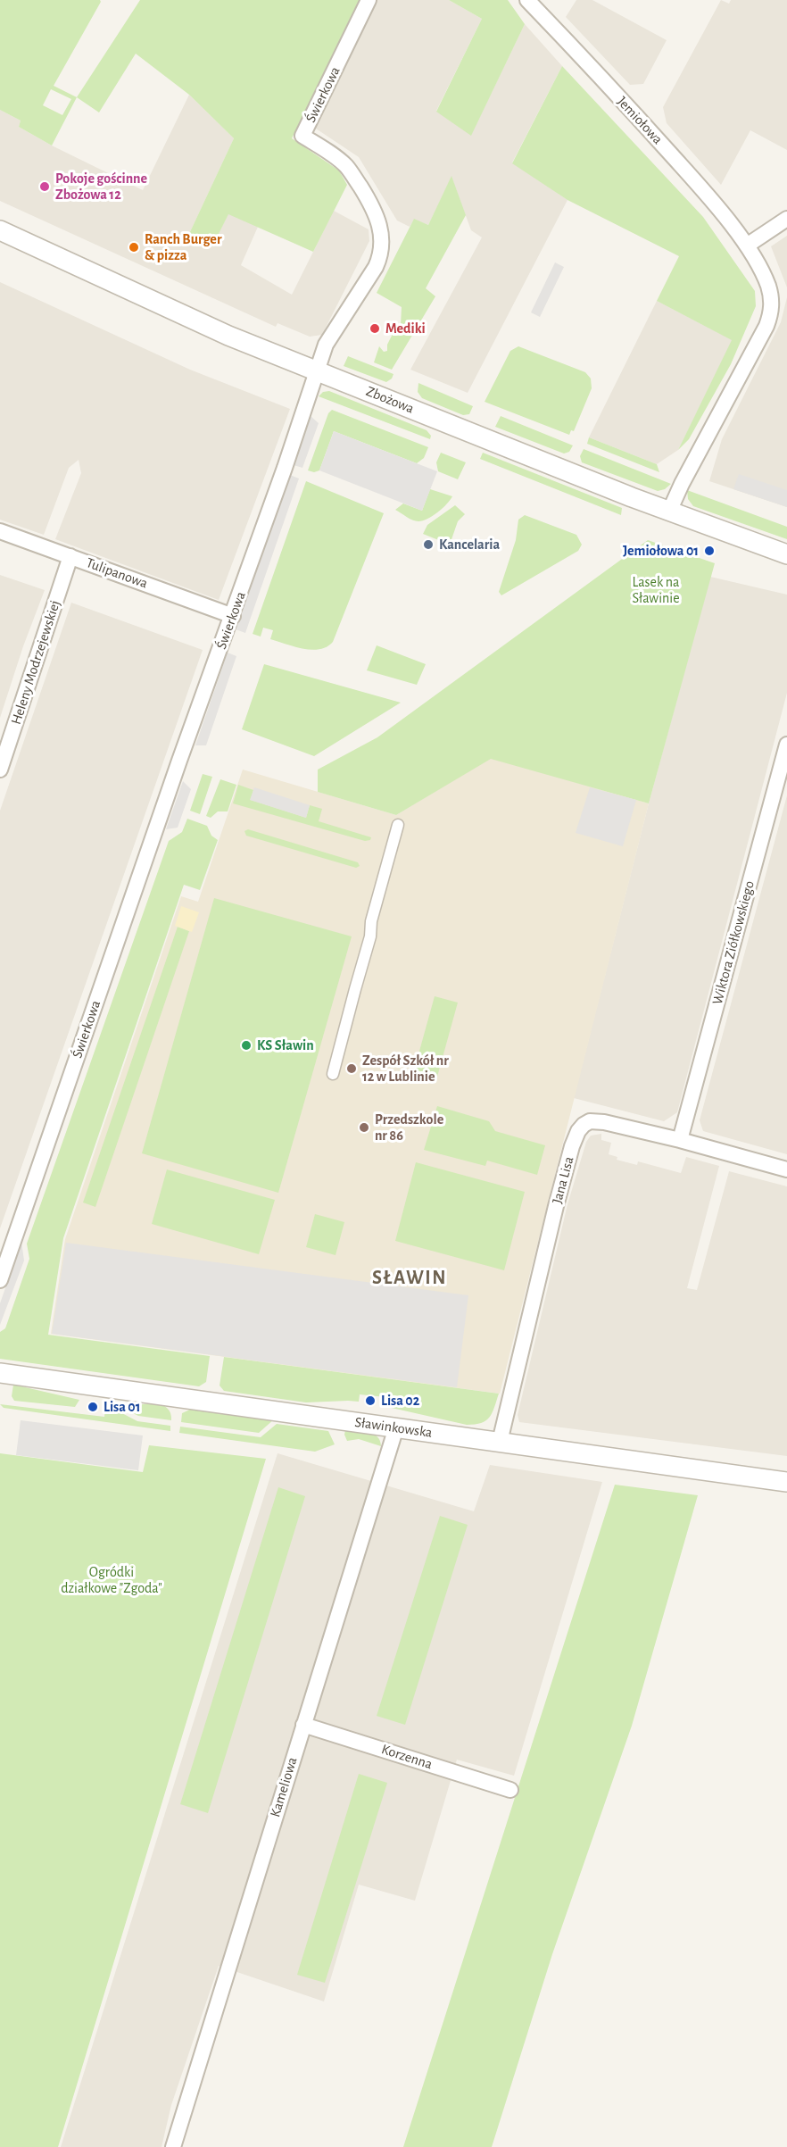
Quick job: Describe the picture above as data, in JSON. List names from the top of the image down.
{
  "streets": {
    "street": [
      "Świerkowa",
      "Jemiołowa",
      "Zbożowa",
      "Tulipanowa",
      "Heleny Modrzejewskiej",
      "Wiktora Ziółkowskiego",
      "Jana Lisa",
      "Sławinkowska",
      "Korzenna",
      "Kameliowa"
    ]
  },
  "crossings": [
    ["Świerkowa", "Zbożowa"],
    ["Świerkowa", "Tulipanowa"],
    ["Jemiołowa", "Zbożowa"],
    ["Tulipanowa", "Heleny Modrzejewskiej"],
    ["Wiktora Ziółkowskiego", "Jana Lisa"],
    ["Jana Lisa", "Sławinkowska"],
    ["Sławinkowska", "Kameliowa"],
    ["Korzenna", "Kameliowa"]
  ],
  "districts": ["SŁAWIN"],
  "parks": ["Lasek na Sławinie", "Ogródki działkowe \"Zgoda\""],
  "places": [
    "Pokoje gościnne Zbożowa 12",
    "Ranch Burger & pizza",
    "Mediki",
    "Kancelaria",
    "Jemiołowa 01",
    "KS Sławin",
    "Zespół Szkół nr 12 w Lublinie",
    "Przedszkole nr 86",
    "Lisa 02",
    "Lisa 01"
  ]
}
